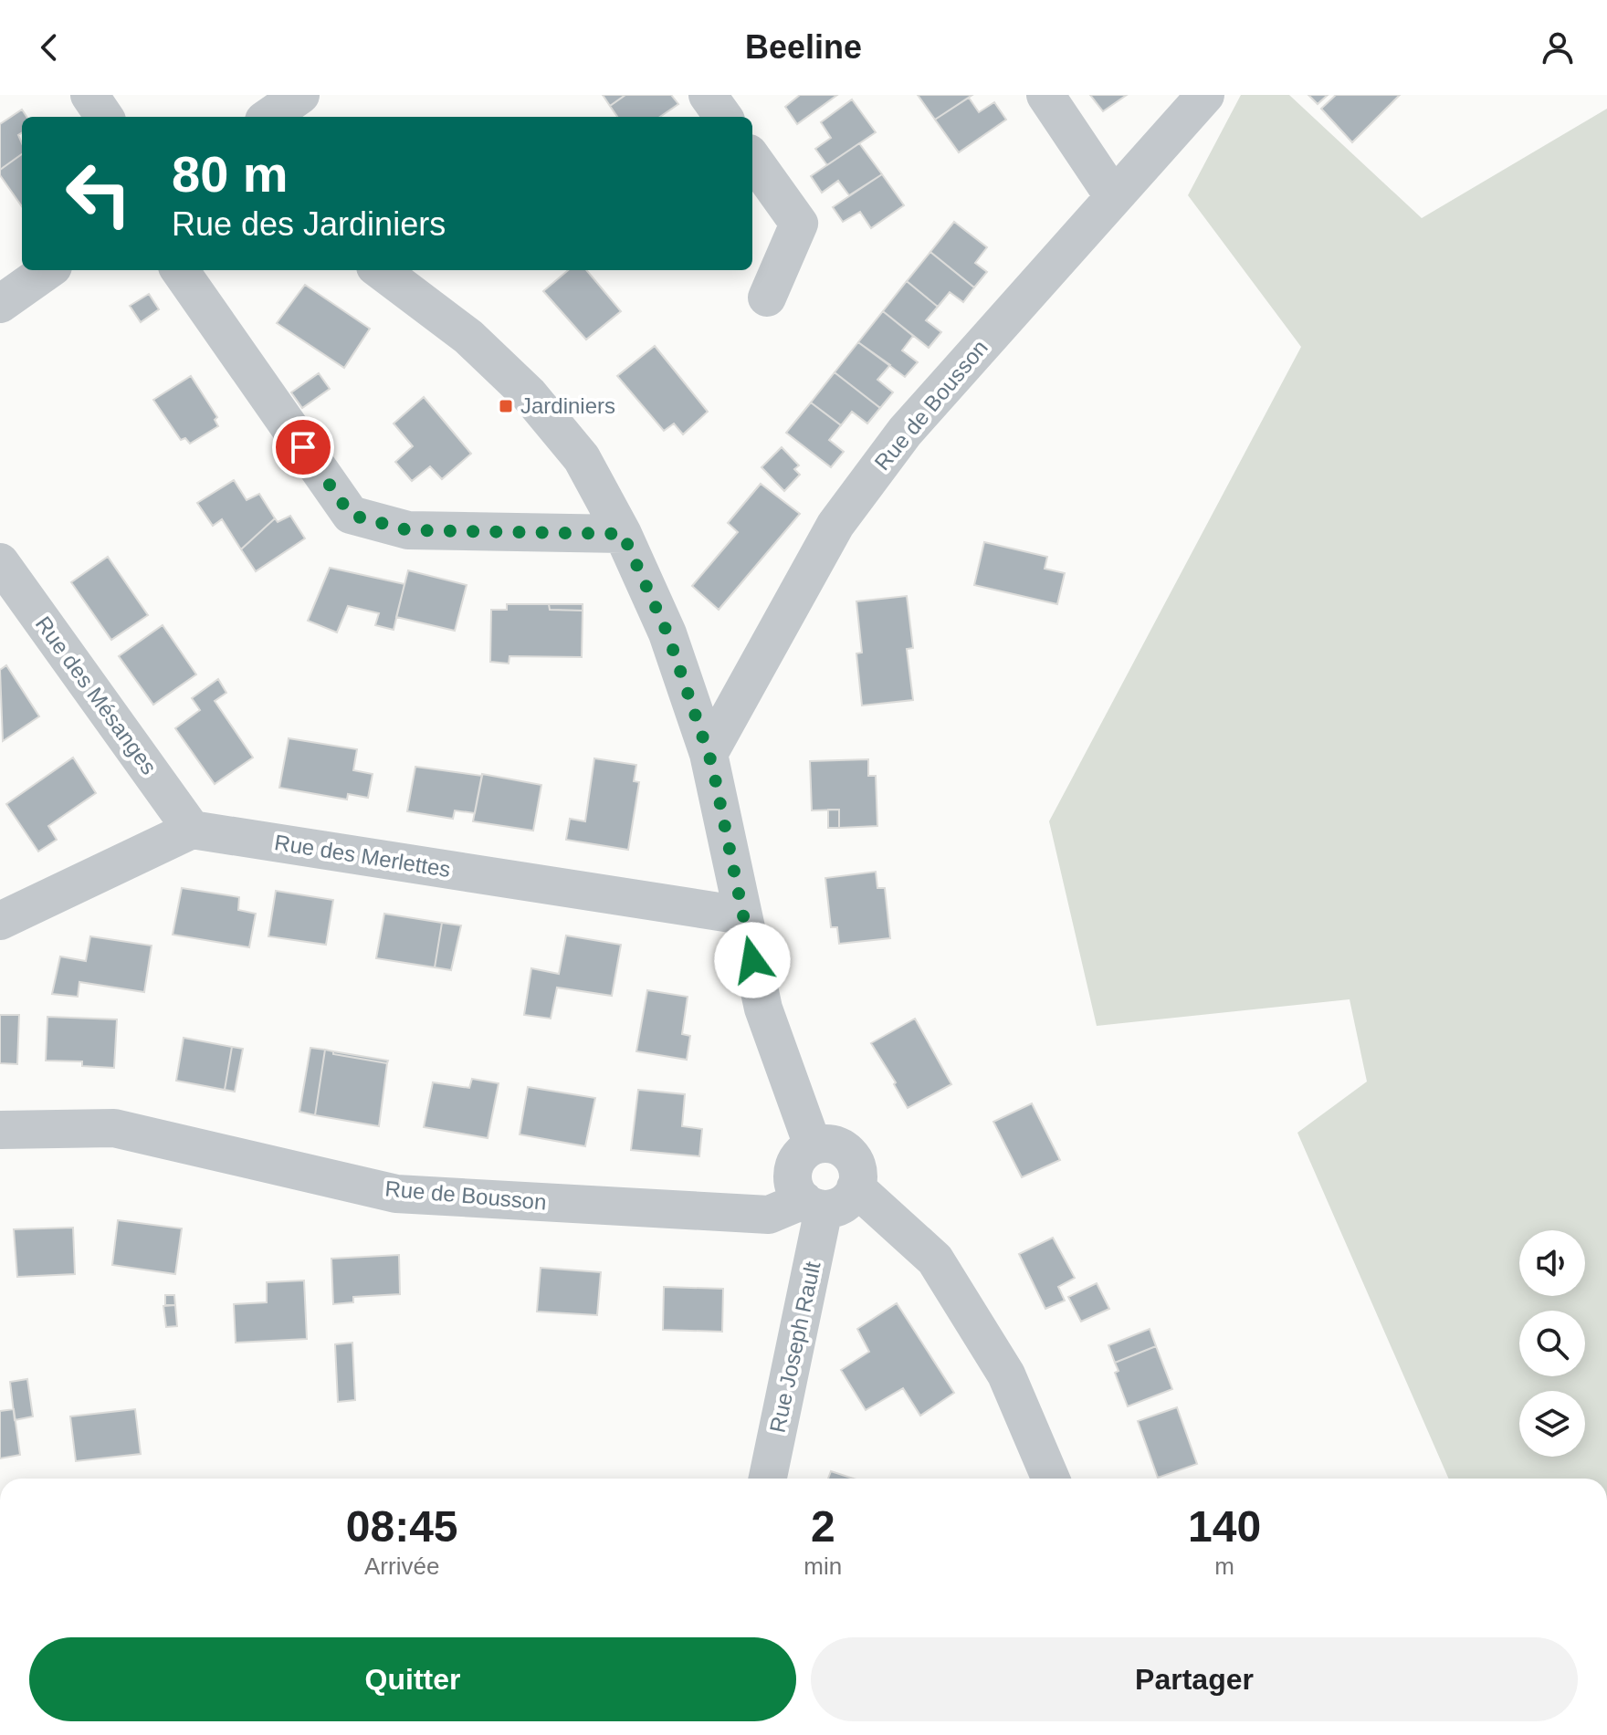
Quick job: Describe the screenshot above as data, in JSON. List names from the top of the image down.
{
  "streets": {
    "street": [
      "Rue de Bousson",
      "Rue des Mésanges",
      "Rue des Merlettes",
      "Rue Joseph Rault"
    ]
  },
  "crossings": [
    ["Rue de Bousson", "Rue Joseph Rault"],
    ["Rue des Mésanges", "Rue des Merlettes"]
  ],
  "places": {
    "transit": ["Jardiniers"]
  },
  "page": {
    "header": "Beeline",
    "turn": ["80 m", "Rue des Jardiniers"],
    "eta": [
      "08:45",
      "Arrivée",
      "2",
      "min",
      "140",
      "m"
    ],
    "buttons": ["Quitter", "Partager"]
  }
}
